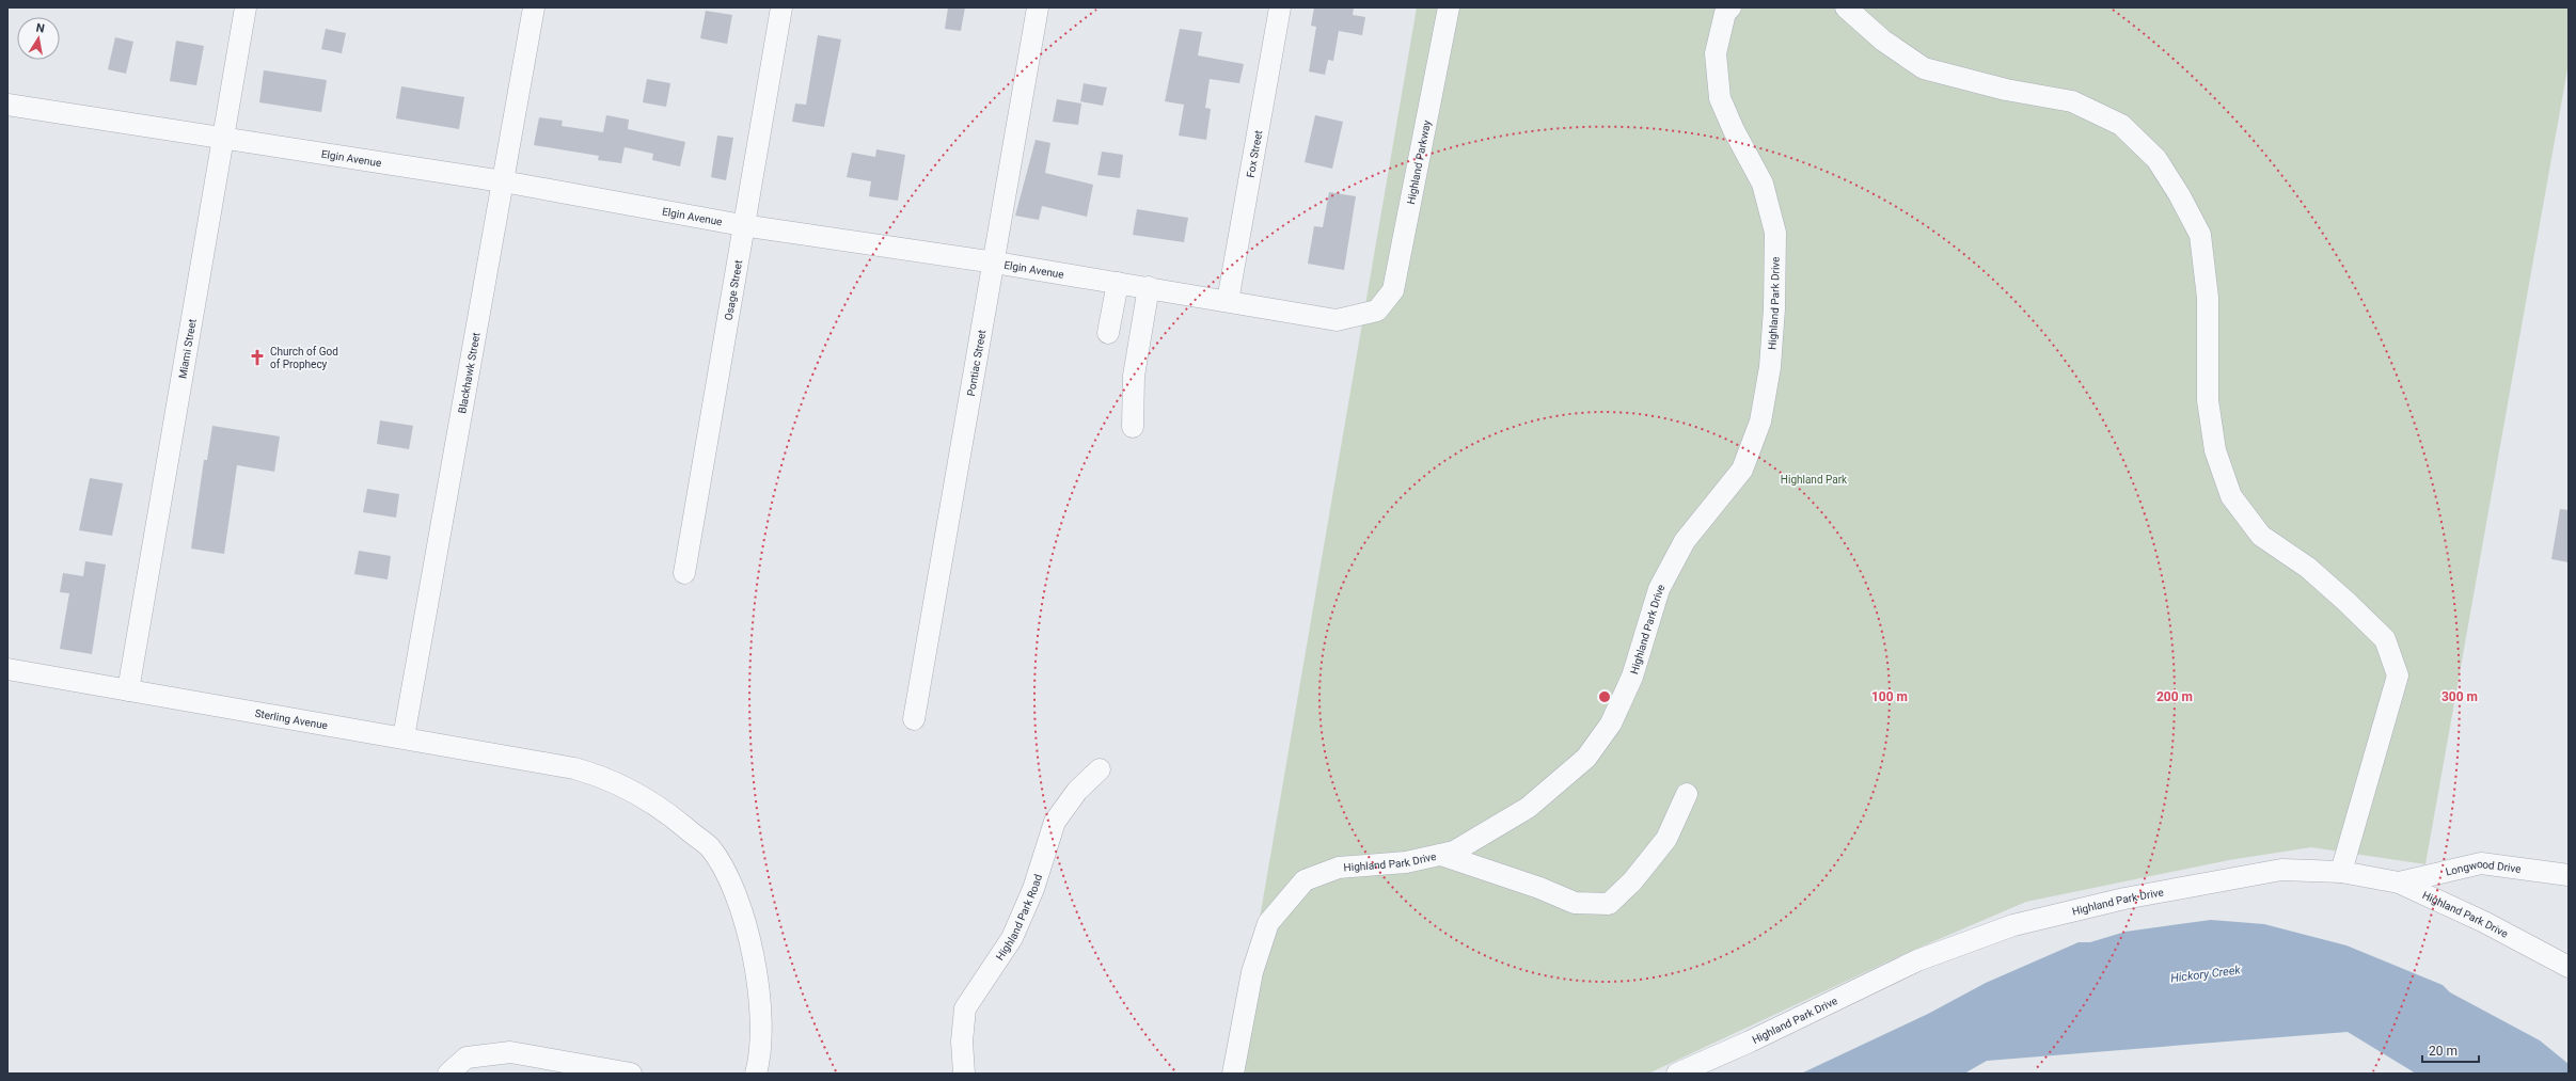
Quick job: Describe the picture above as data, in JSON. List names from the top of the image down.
{
  "streets": {
    "street": [
      "Fox Street",
      "Elgin Avenue",
      "Highland Parkway",
      "Osage Street",
      "Highland Park Drive",
      "Miami Street",
      "Pontiac Street",
      "Blackhawk Street",
      "Sterling Avenue",
      "Longwood Drive",
      "Highland Park Road"
    ]
  },
  "crossings": [
    ["Fox Street", "Elgin Avenue"],
    ["Elgin Avenue", "Highland Parkway"],
    ["Elgin Avenue", "Osage Street"],
    ["Elgin Avenue", "Miami Street"],
    ["Elgin Avenue", "Pontiac Street"],
    ["Elgin Avenue", "Blackhawk Street"],
    ["Highland Park Drive", "Longwood Drive"],
    ["Miami Street", "Sterling Avenue"],
    ["Blackhawk Street", "Sterling Avenue"]
  ],
  "water": ["Hickory Creek"],
  "parks": ["Highland Park"],
  "places": {
    "church": ["Church of God of Prophecy"]
  },
  "scale_bar": "20 m",
  "north": "top",
  "rings": ["100 m", "200 m", "300 m"]
}
